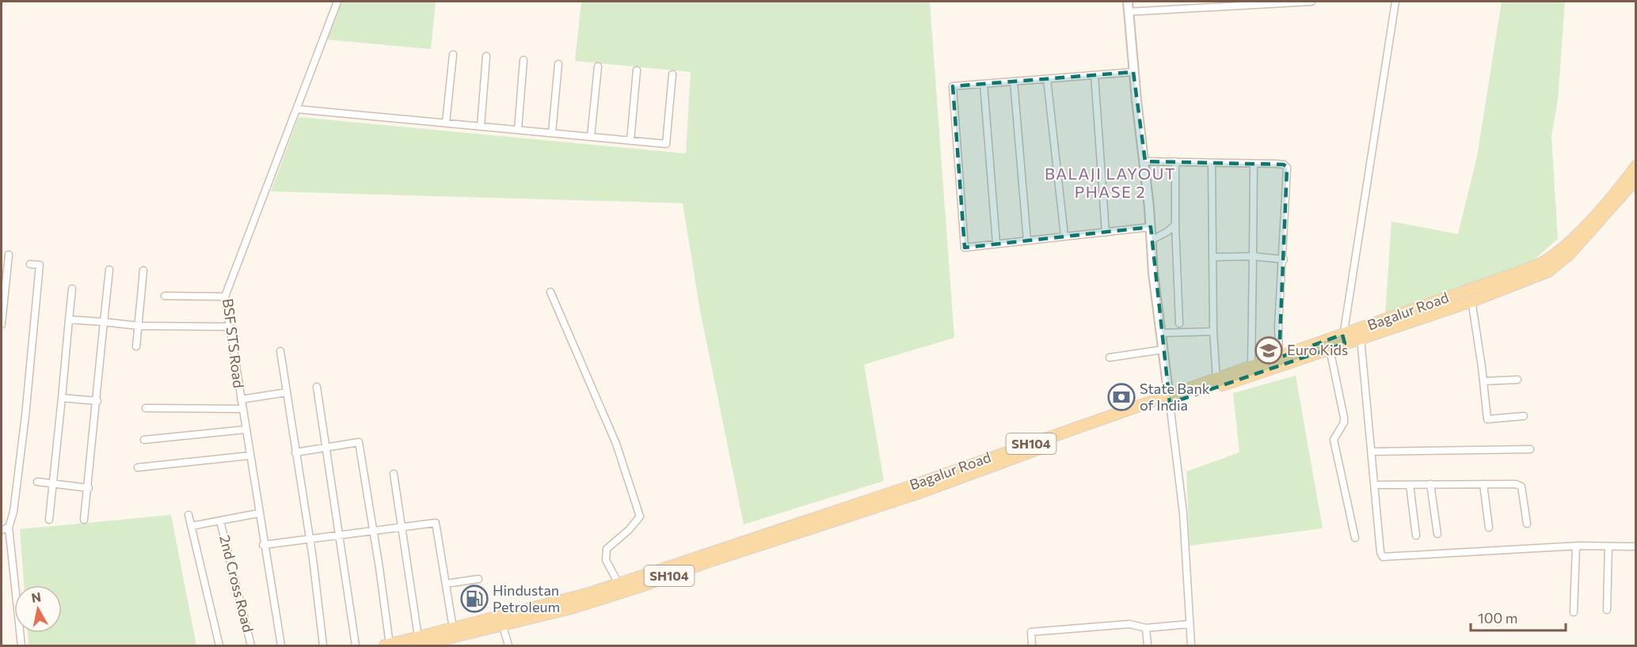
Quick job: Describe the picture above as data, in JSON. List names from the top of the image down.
{
  "streets": {
    "main road": ["Bagalur Road", "SH104"],
    "street": ["BSF STS Road", "2nd Cross Road"]
  },
  "districts": ["BALAJI LAYOUT PHASE 2"],
  "places": {
    "school or university": ["Euro Kids"],
    "bank": ["State Bank of India"],
    "fuel station": ["Hindustan Petroleum"]
  },
  "scale_bar": "100 m",
  "north": "top"
}
